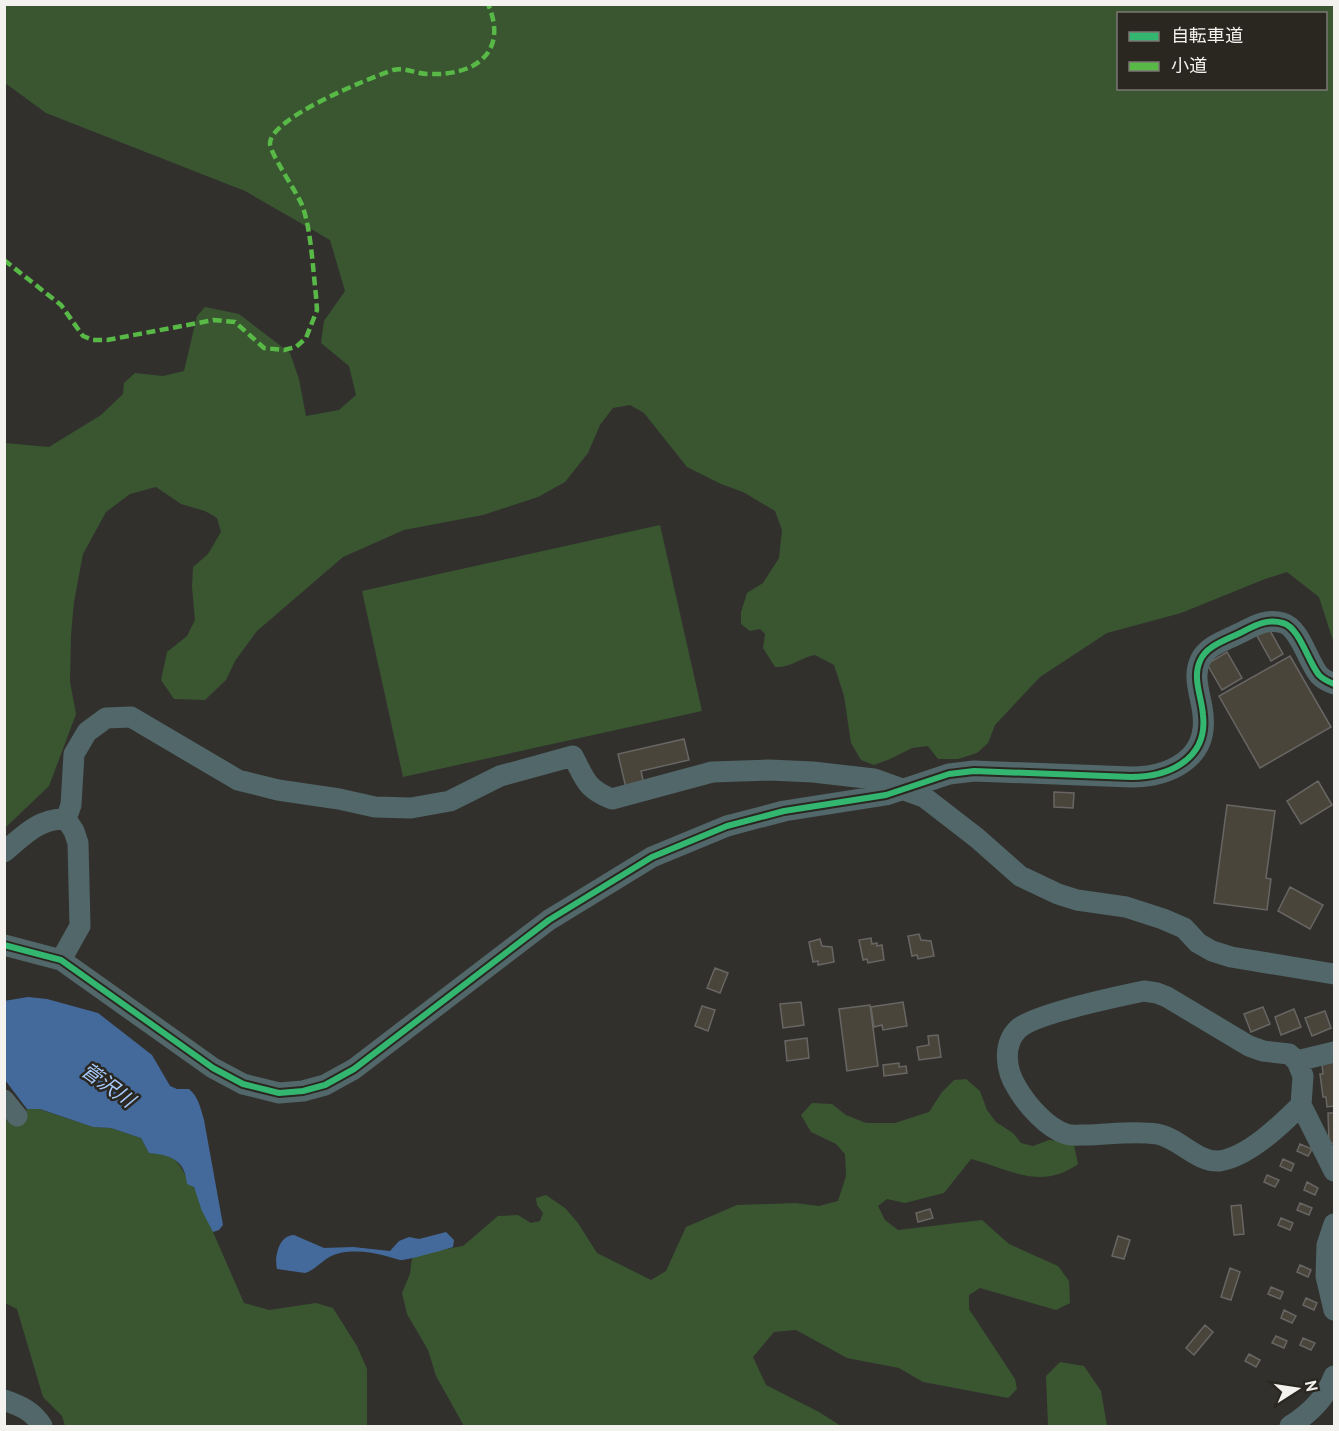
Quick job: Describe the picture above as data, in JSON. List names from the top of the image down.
{
  "water": ["菅沢川"],
  "legend": ["自転車道", "小道"],
  "north": "right"
}
